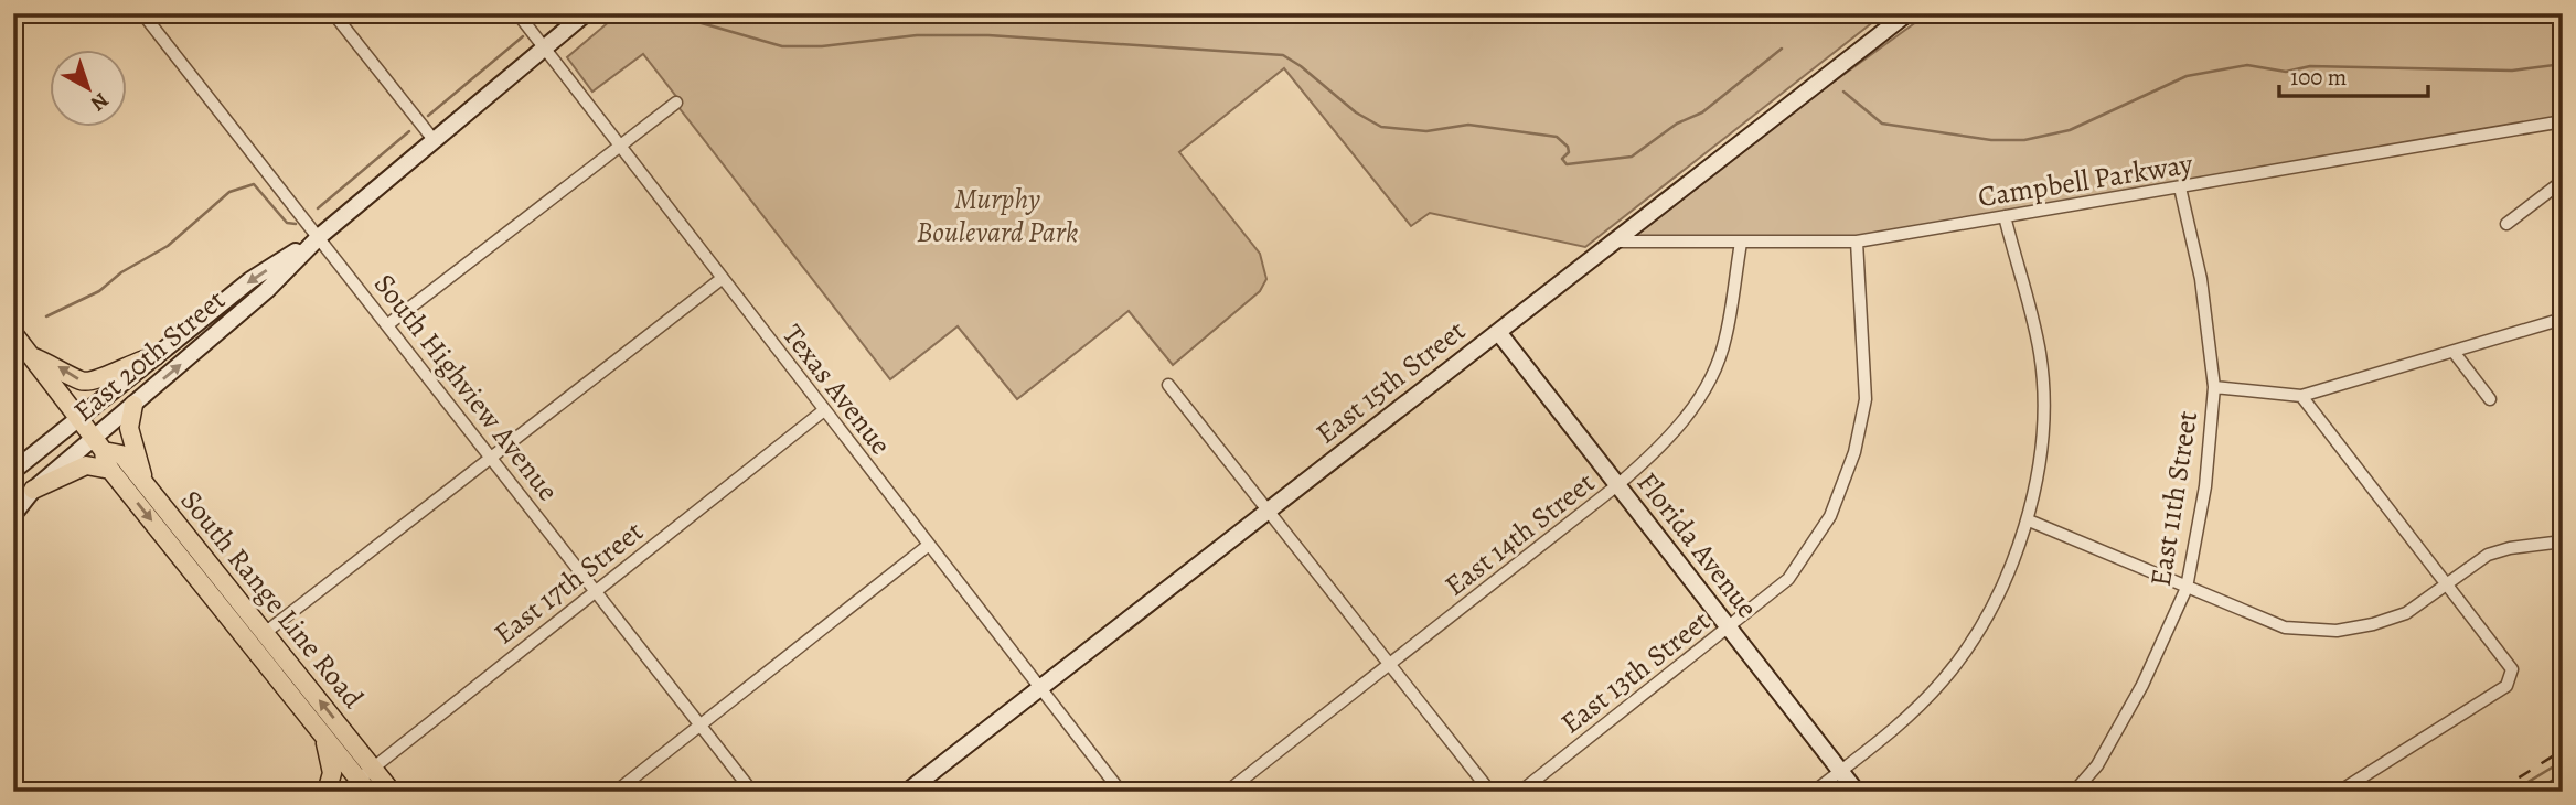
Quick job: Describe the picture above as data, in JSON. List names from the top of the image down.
{
  "streets": {
    "main road": [
      "East 20th Street",
      "East 15th Street",
      "Florida Avenue",
      "South Range Line Road"
    ],
    "street": [
      "Campbell Parkway",
      "South Highview Avenue",
      "Texas Avenue",
      "East 11th Street",
      "East 14th Street",
      "East 17th Street",
      "East 13th Street"
    ]
  },
  "crossings": [
    ["Campbell Parkway", "East 15th Street"],
    ["Campbell Parkway", "East 11th Street"],
    ["Campbell Parkway", "East 14th Street"],
    ["Campbell Parkway", "East 13th Street"],
    ["East 20th Street", "South Highview Avenue"],
    ["East 20th Street", "Texas Avenue"],
    ["East 20th Street", "South Range Line Road"],
    ["East 15th Street", "Texas Avenue"],
    ["East 15th Street", "Florida Avenue"],
    ["South Highview Avenue", "East 17th Street"],
    ["Texas Avenue", "East 17th Street"],
    ["East 14th Street", "Florida Avenue"],
    ["Florida Avenue", "East 13th Street"],
    ["East 17th Street", "South Range Line Road"]
  ],
  "parks": ["Murphy Boulevard Park"],
  "scale_bar": "100 m",
  "north": "bottom right"
}
